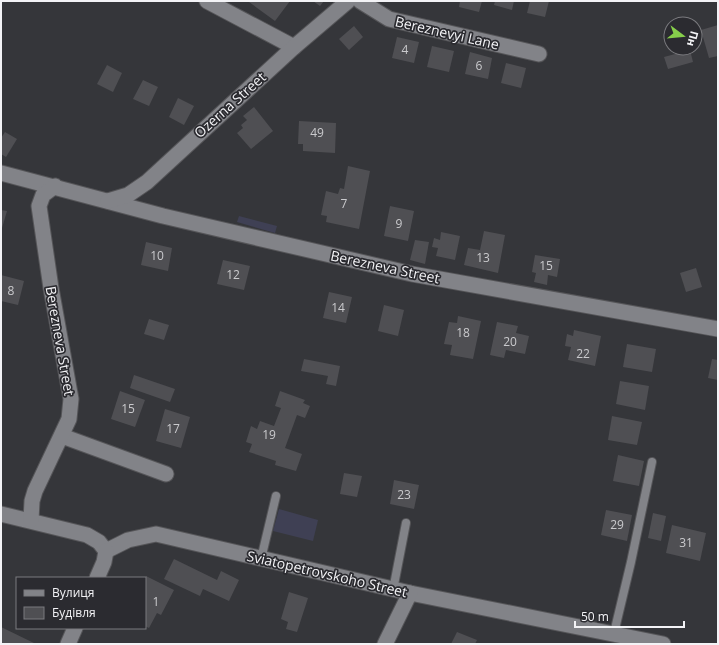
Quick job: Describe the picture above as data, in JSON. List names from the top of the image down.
{
  "streets": {
    "street": [
      "Bereznevyi Lane",
      "Ozerna Street",
      "Berezneva Street",
      "Sviatopetrovskoho Street"
    ]
  },
  "crossings": [
    ["Ozerna Street", "Berezneva Street"]
  ],
  "house_numbers": [
    "4",
    "6",
    "49",
    "7",
    "9",
    "10",
    "13",
    "15",
    "12",
    "8",
    "14",
    "18",
    "20",
    "22",
    "15",
    "17",
    "19",
    "23",
    "29",
    "31",
    "1"
  ],
  "legend": ["Вулиця", "Будівля"],
  "scale_bar": "50 m",
  "north": "right"
}
